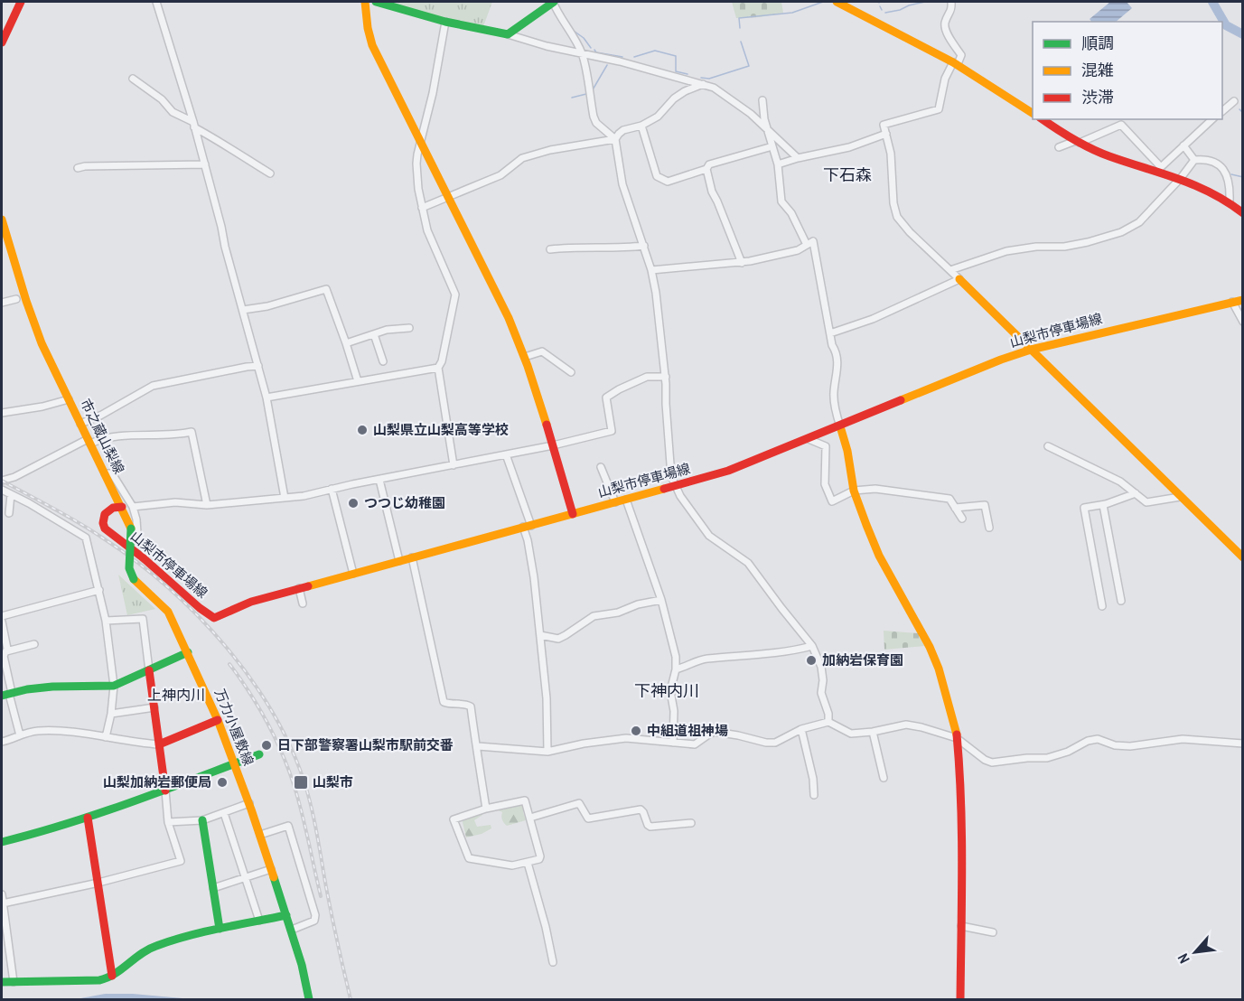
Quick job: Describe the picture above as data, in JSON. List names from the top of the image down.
{
  "streets": {
    "street": ["山梨市停車場線", "市之蔵山梨線", "万力小屋敷線"]
  },
  "crossings": [
    ["山梨市停車場線", "市之蔵山梨線"],
    ["市之蔵山梨線", "万力小屋敷線"]
  ],
  "districts": ["下石森", "下神内川", "上神内川"],
  "places": {
    "other": [
      "山梨県立山梨高等学校",
      "つつじ幼稚園",
      "加納岩保育園",
      "中組道祖神場",
      "日下部警察署山梨市駅前交番",
      "山梨加納岩郵便局"
    ],
    "transit": ["山梨市"]
  },
  "legend": ["順調", "混雑", "渋滞"],
  "north": "bottom left"
}
